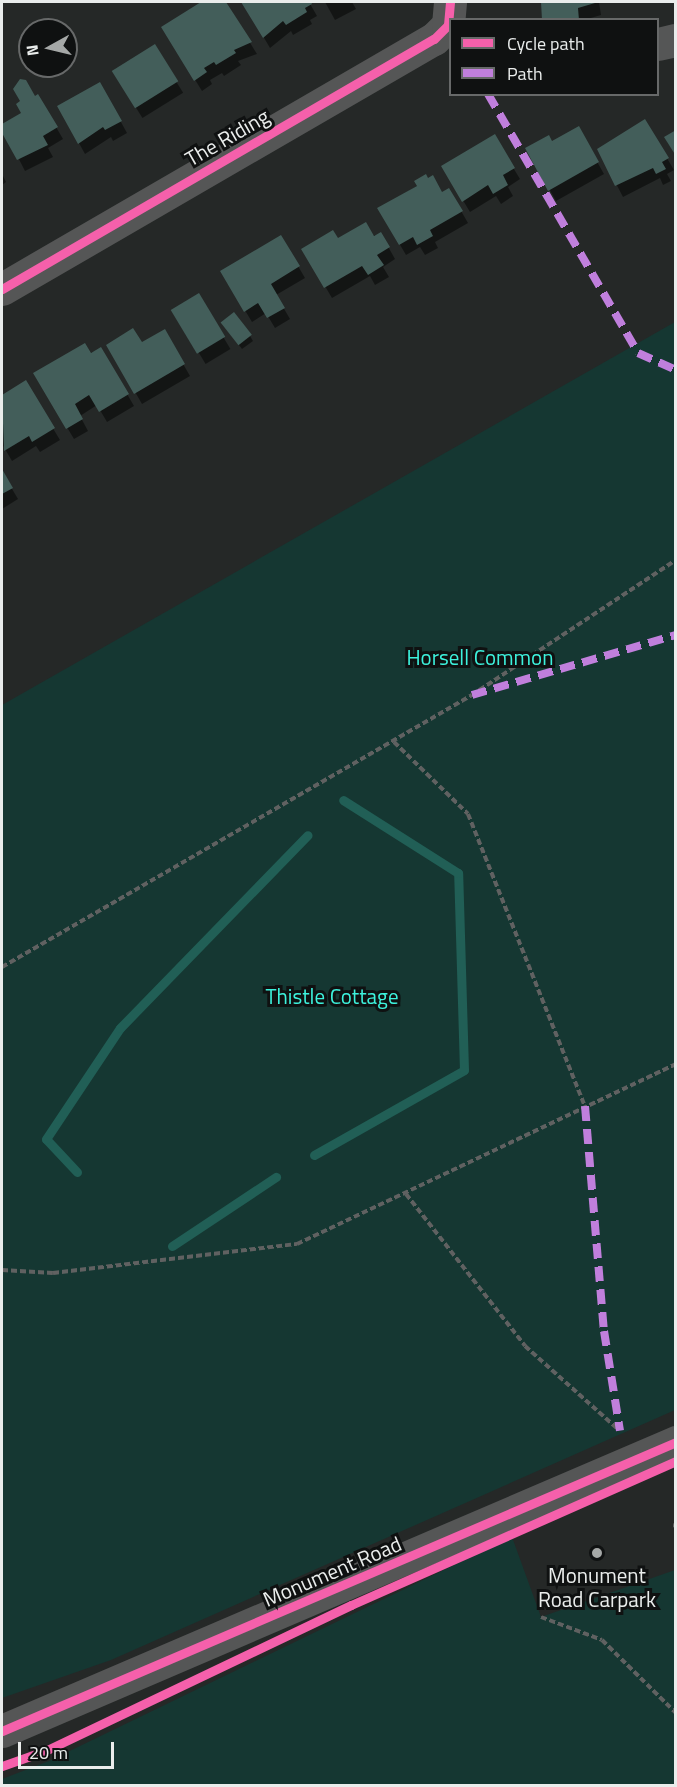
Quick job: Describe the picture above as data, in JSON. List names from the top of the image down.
{
  "streets": {
    "street": ["The Riding", "Monument Road"]
  },
  "parks": ["Horsell Common", "Thistle Cottage"],
  "places": ["Monument Road Carpark"],
  "legend": ["Cycle path", "Path"],
  "scale_bar": "20 m",
  "north": "left"
}
